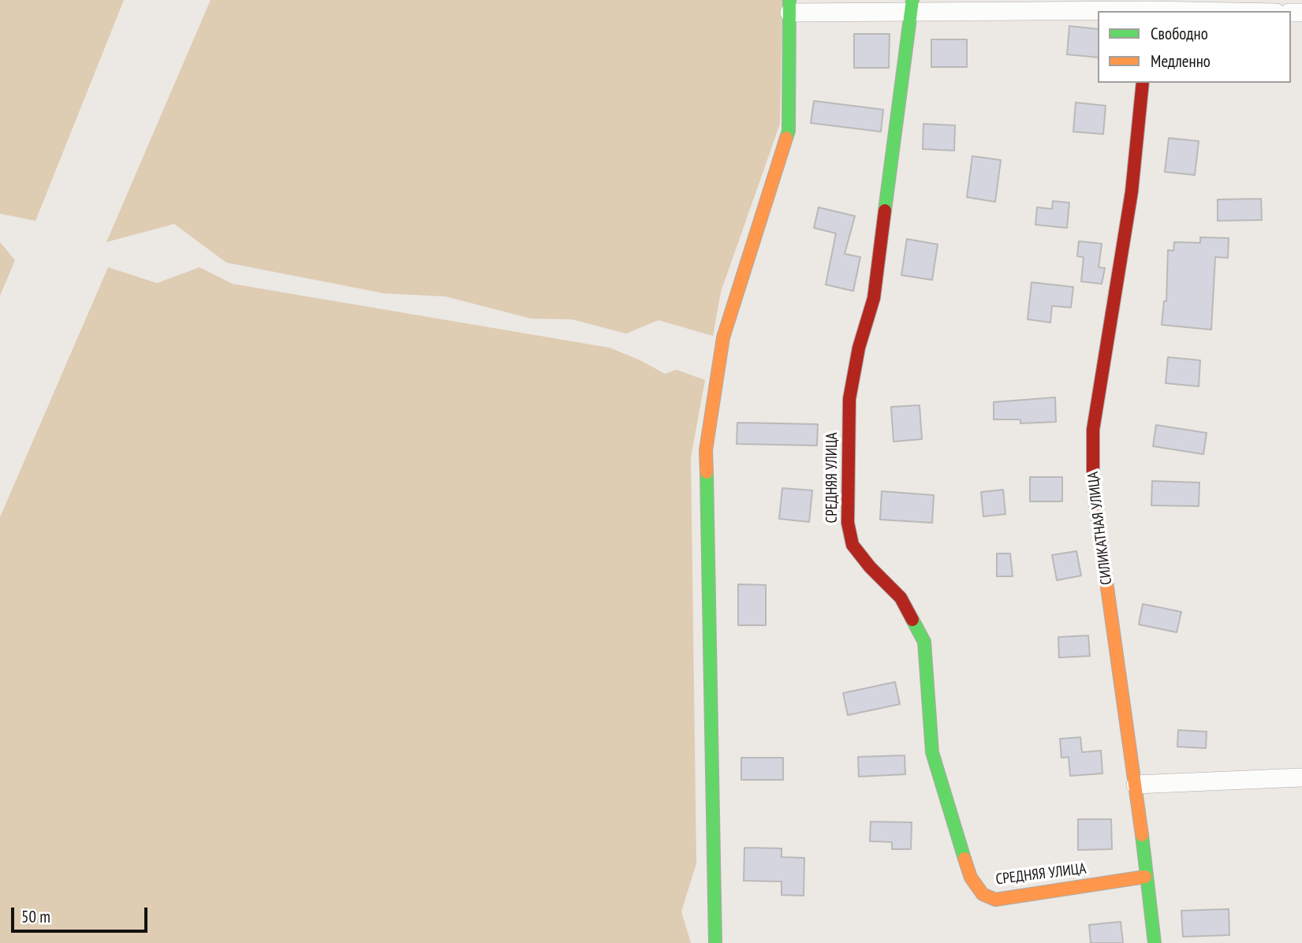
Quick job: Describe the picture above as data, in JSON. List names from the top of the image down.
{
  "streets": {
    "street": ["СРЕДНЯЯ УЛИЦА", "СИЛИКАТНАЯ УЛИЦА"]
  },
  "crossings": [
    ["СРЕДНЯЯ УЛИЦА", "СИЛИКАТНАЯ УЛИЦА"]
  ],
  "legend": ["Свободно", "Медленно"],
  "scale_bar": "50 m"
}
